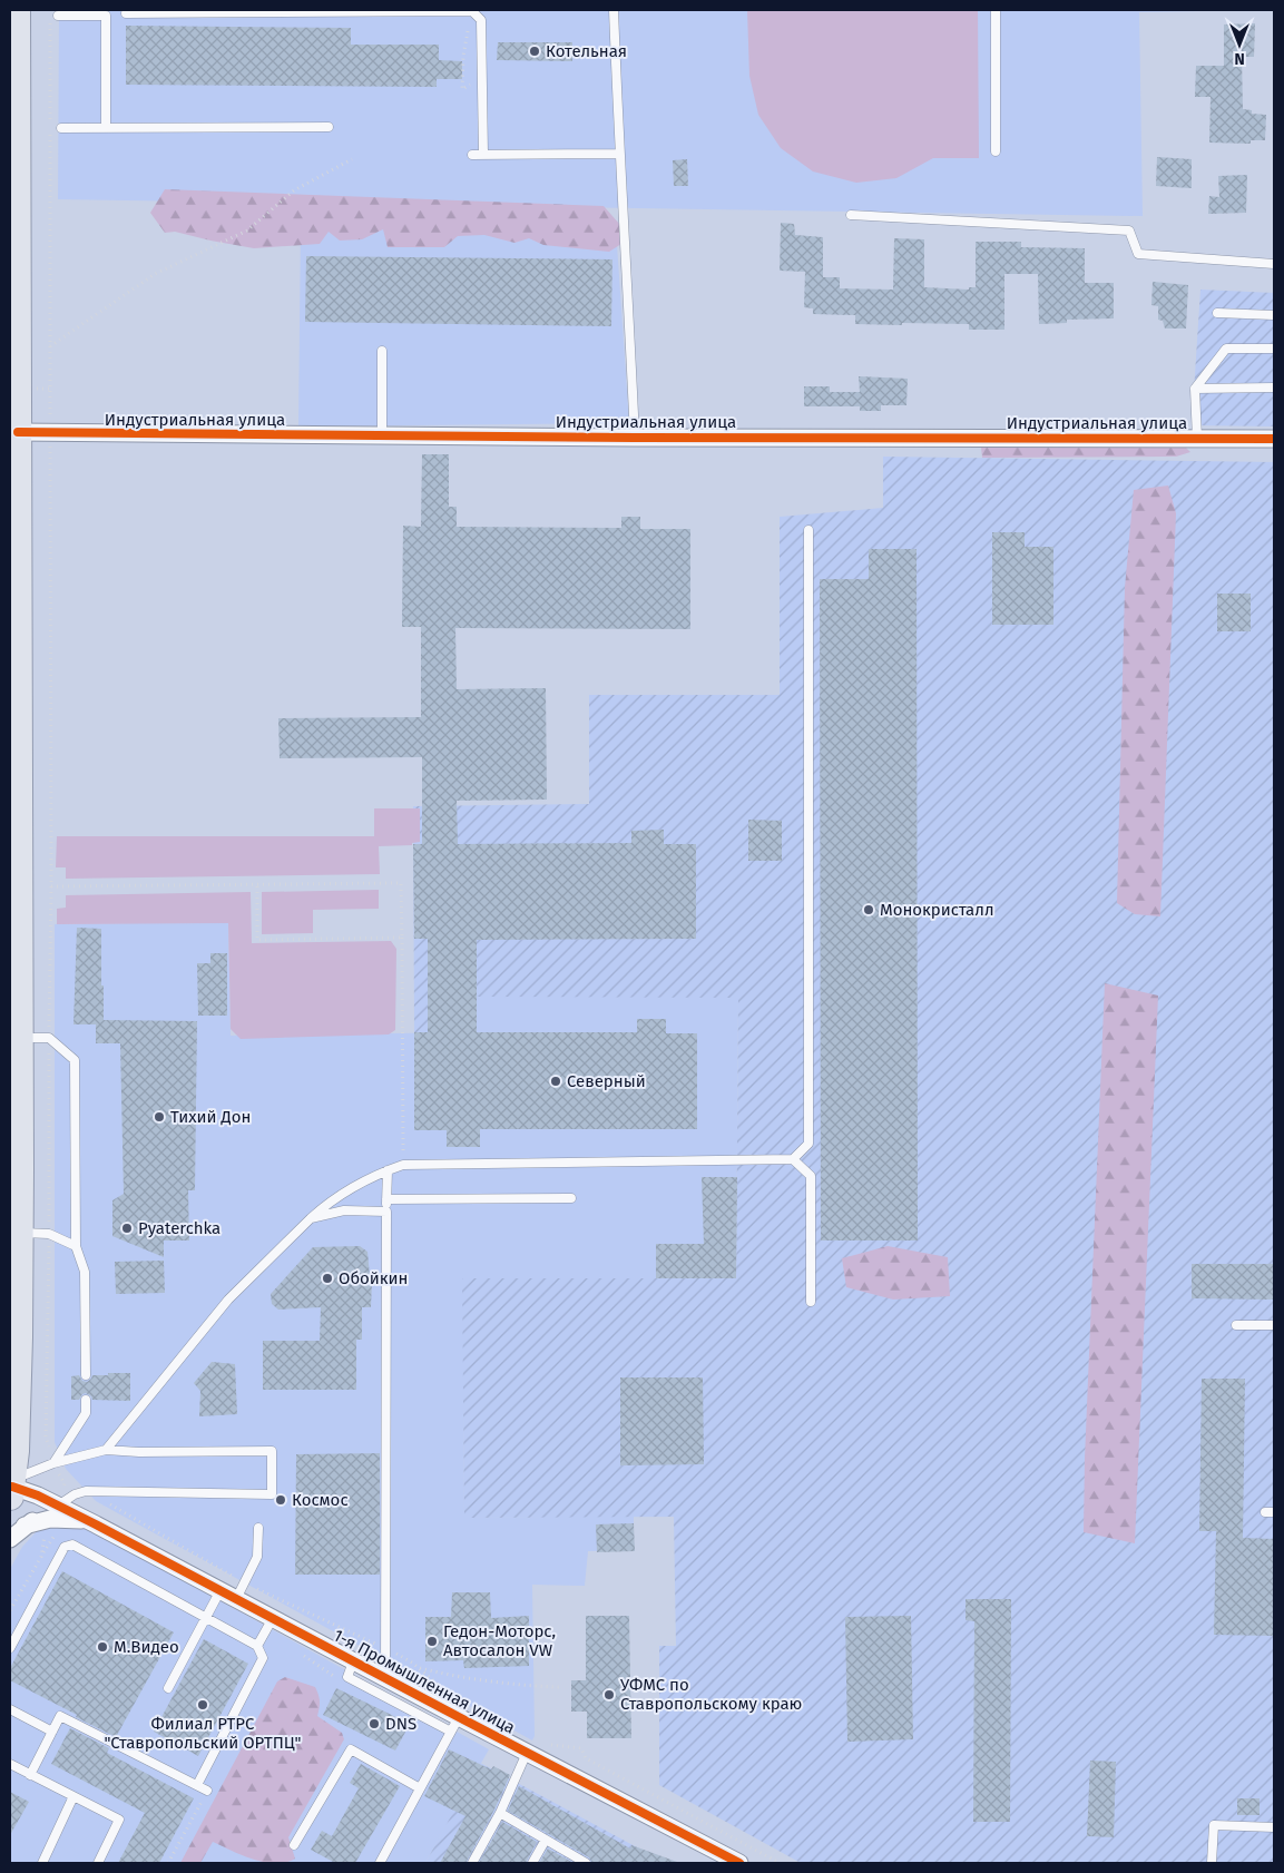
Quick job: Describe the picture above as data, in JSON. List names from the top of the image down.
{
  "streets": {
    "street": ["Индустриальная улица", "1-я Промышленная улица"]
  },
  "places": [
    "Котельная",
    "Монокристалл",
    "Северный",
    "Тихий Дон",
    "Pyaterchka",
    "Обойкин",
    "Космос",
    "Гедон-Моторс, Автосалон VW",
    "М.Видео",
    "УФМС по Ставропольскому краю",
    "Филиал РТРС \"Ставропольский ОРТПЦ\"",
    "DNS"
  ],
  "north": "bottom"
}
